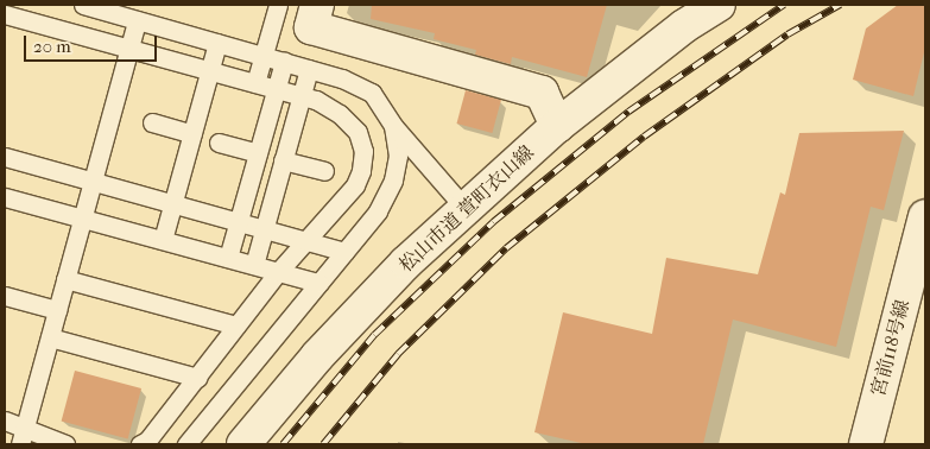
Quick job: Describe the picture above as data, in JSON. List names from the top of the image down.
{
  "streets": {
    "street": ["松山市道 萱町衣山線", "宮前118号線"]
  },
  "scale_bar": "20 m"
}
